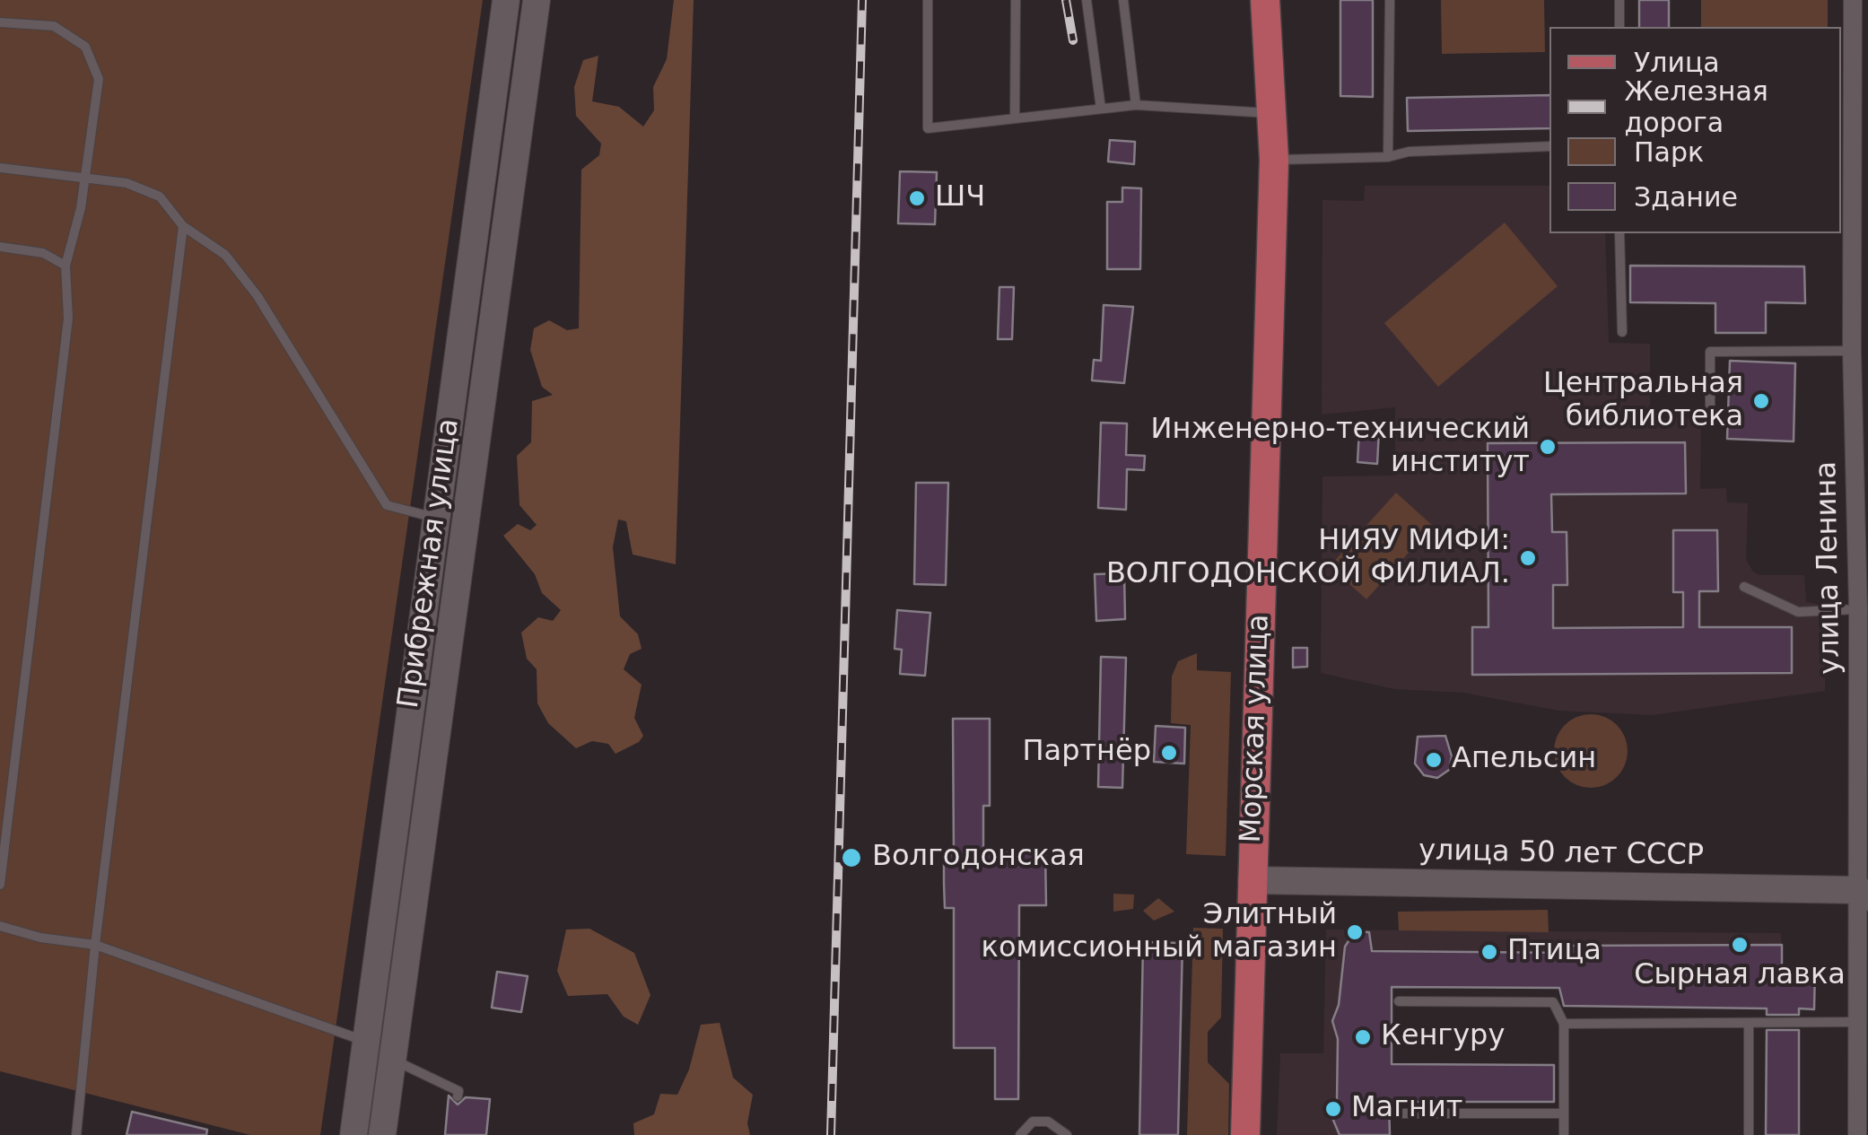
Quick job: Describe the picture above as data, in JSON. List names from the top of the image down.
{
  "streets": {
    "main road": ["Прибрежная улица", "Морская улица", "улица 50 лет СССР"],
    "street": ["улица Ленина"]
  },
  "crossings": [
    ["улица Ленина", "улица 50 лет СССР"],
    ["Морская улица", "улица 50 лет СССР"]
  ],
  "places": [
    "ШЧ",
    "Центральная библиотека",
    "Инженерно-технический институт",
    "НИЯУ МИФИ: ВОЛГОДОНСКОЙ ФИЛИАЛ.",
    "Партнёр",
    "Апельсин",
    "Волгодонская",
    "Элитный комиссионный магазин",
    "Сырная лавка",
    "Птица",
    "Кенгуру",
    "Магнит"
  ],
  "legend": [
    "Улица",
    "Железная дорога",
    "Парк",
    "Здание"
  ]
}
